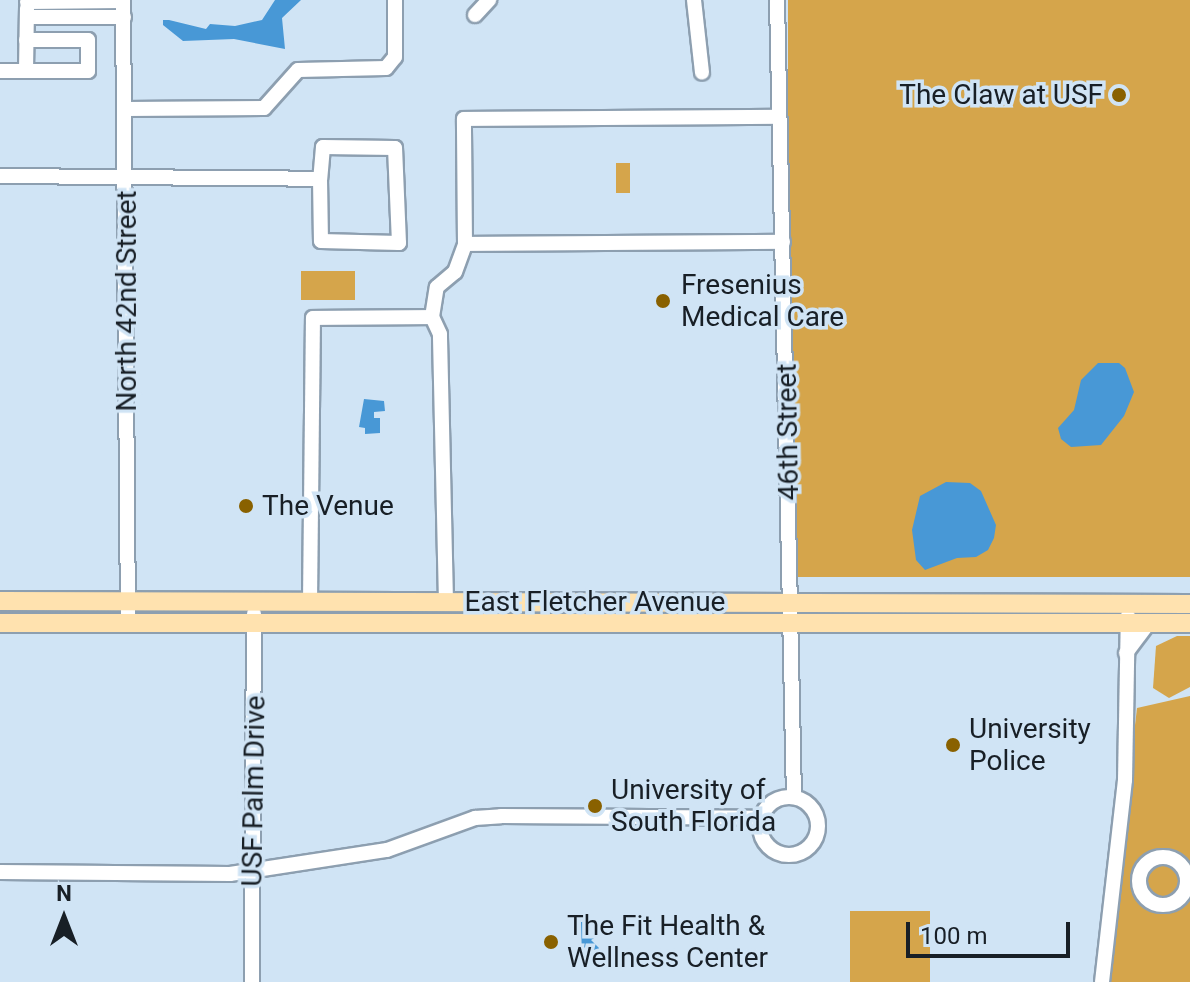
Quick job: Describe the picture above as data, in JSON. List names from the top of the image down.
{
  "streets": {
    "main road": ["East Fletcher Avenue"],
    "street": ["North 42nd Street", "46th Street", "USF Palm Drive"]
  },
  "crossings": [
    ["North 42nd Street", "East Fletcher Avenue"],
    ["46th Street", "East Fletcher Avenue"],
    ["East Fletcher Avenue", "USF Palm Drive"]
  ],
  "places": [
    "The Claw at USF",
    "Fresenius Medical Care",
    "The Venue",
    "University Police",
    "University of South Florida",
    "The Fit Health & Wellness Center"
  ],
  "scale_bar": "100 m",
  "north": "top"
}
